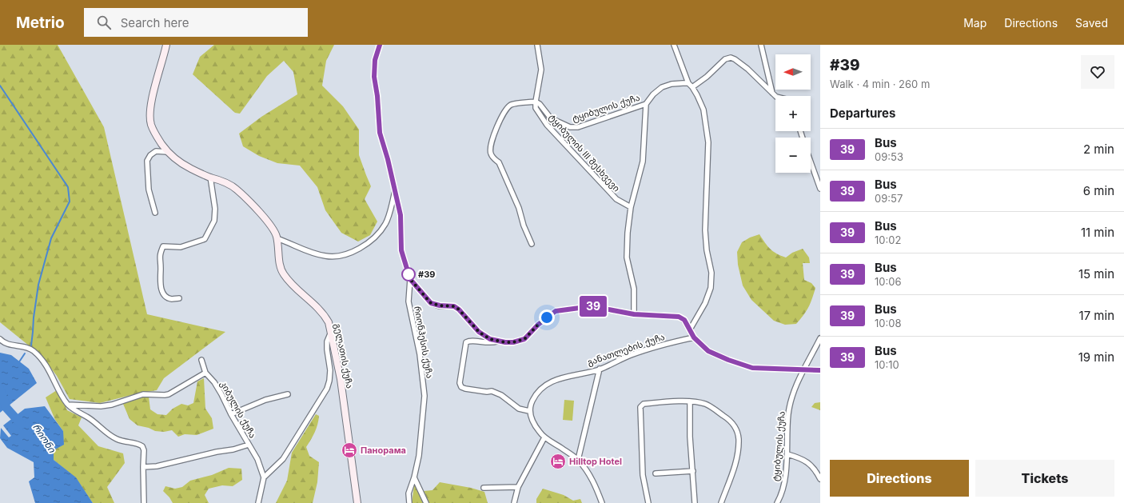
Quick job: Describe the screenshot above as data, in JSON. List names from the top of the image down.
{
  "streets": {
    "main road": ["გელათის ქუჩა"],
    "street": [
      "ტყიბულის ქუჩა",
      "ტყიბულის III შესხვევი",
      "რიონჰესის ქუჩა",
      "განათლების ქუჩა",
      "კიბულის ქუჩა"
    ]
  },
  "crossings": [
    ["ტყიბულის ქუჩა", "ტყიბულის III შესხვევი"]
  ],
  "water": ["რიონი"],
  "places": {
    "other": ["#39"],
    "hotel": ["Панорама", "Hilltop Hotel"]
  },
  "lines": ["bus line 39"],
  "north": "left",
  "page": {
    "header": "Metrio",
    "search": "Search here",
    "nav": ["Map", "Directions", "Saved"],
    "on_map": "39",
    "heading": [
      ["#39", "Walk · 4 min · 260 m"],
      "Departures"
    ],
    "map_buttons": ["+", "−"],
    "list": [
      {
        "mark": "39",
        "name": "Bus",
        "note": "09:53",
        "value": "2 min"
      },
      {
        "mark": "39",
        "name": "Bus",
        "note": "09:57",
        "value": "6 min"
      },
      {
        "mark": "39",
        "name": "Bus",
        "note": "10:02",
        "value": "11 min"
      },
      {
        "mark": "39",
        "name": "Bus",
        "note": "10:06",
        "value": "15 min"
      },
      {
        "mark": "39",
        "name": "Bus",
        "note": "10:08",
        "value": "17 min"
      },
      {
        "mark": "39",
        "name": "Bus",
        "note": "10:10",
        "value": "19 min"
      }
    ],
    "buttons": ["Directions", "Tickets"]
  }
}
